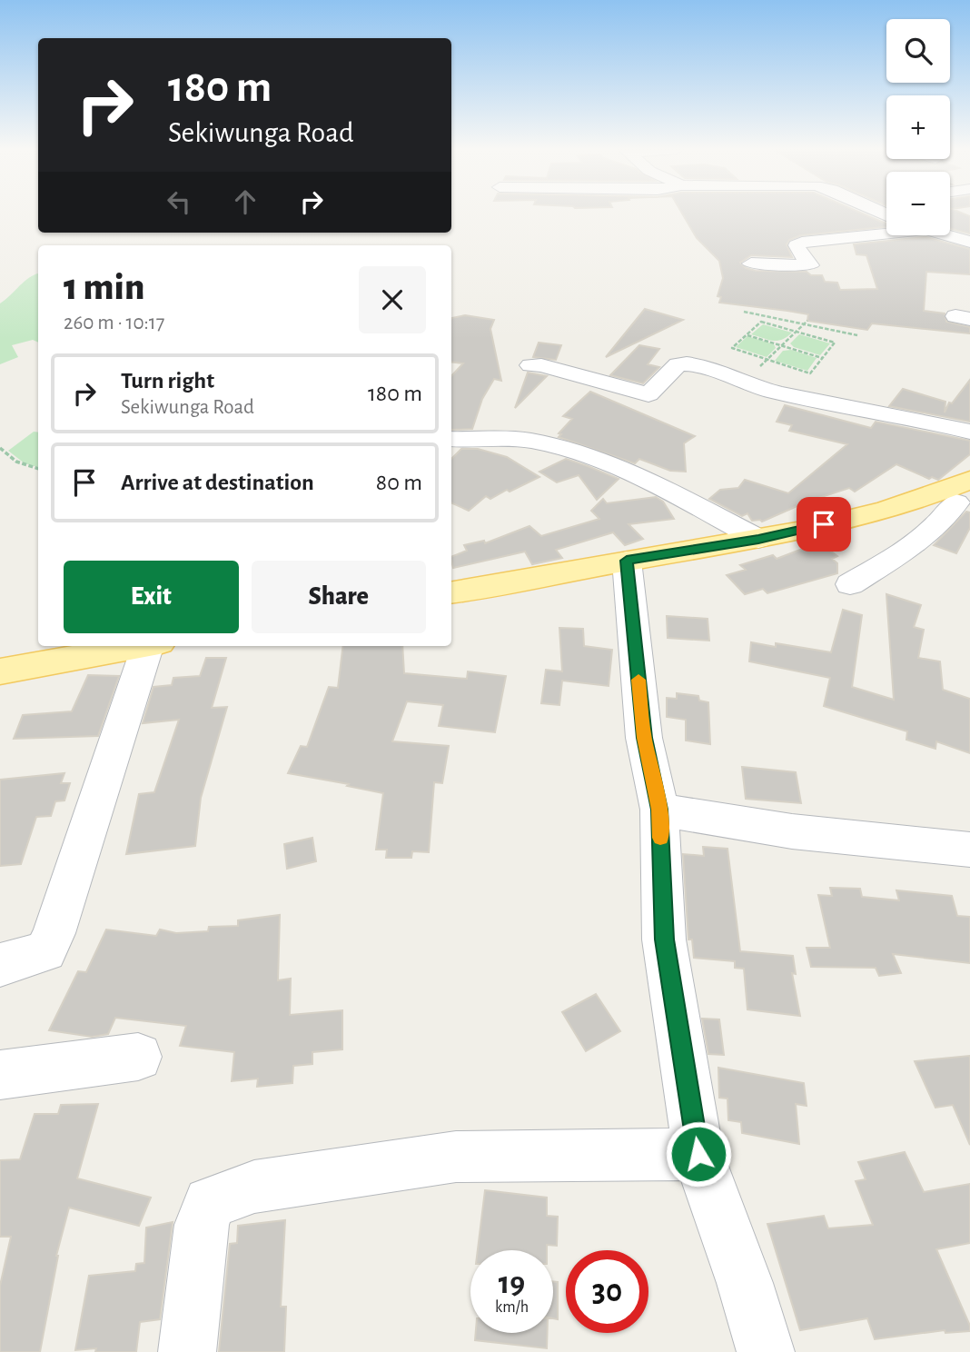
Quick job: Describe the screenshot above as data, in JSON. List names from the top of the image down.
{
  "page": {
    "map_buttons": ["+", "−"],
    "turn": ["180 m", "Sekiwunga Road"],
    "heading": ["1 min", "260 m · 10:17"],
    "list": [
      {
        "name": "Turn right",
        "note": "Sekiwunga Road",
        "value": "180 m"
      },
      {
        "name": "Arrive at destination",
        "value": "80 m"
      }
    ],
    "buttons": ["Exit", "Share"],
    "speed": "19 km/h",
    "limit": "30"
  }
}
